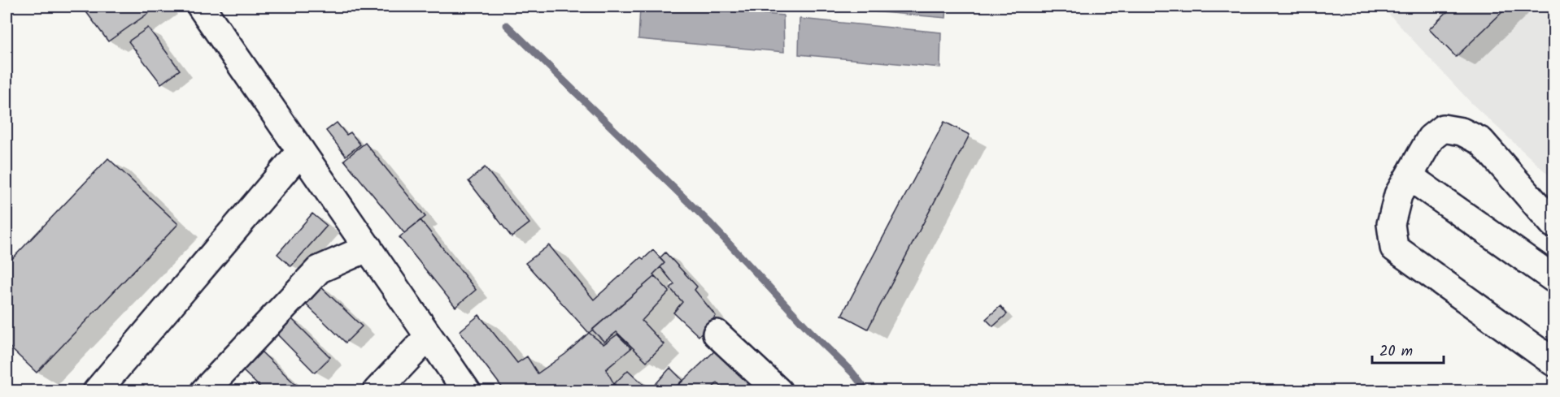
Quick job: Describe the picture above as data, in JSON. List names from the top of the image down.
{
  "scale_bar": "20 m"
}
